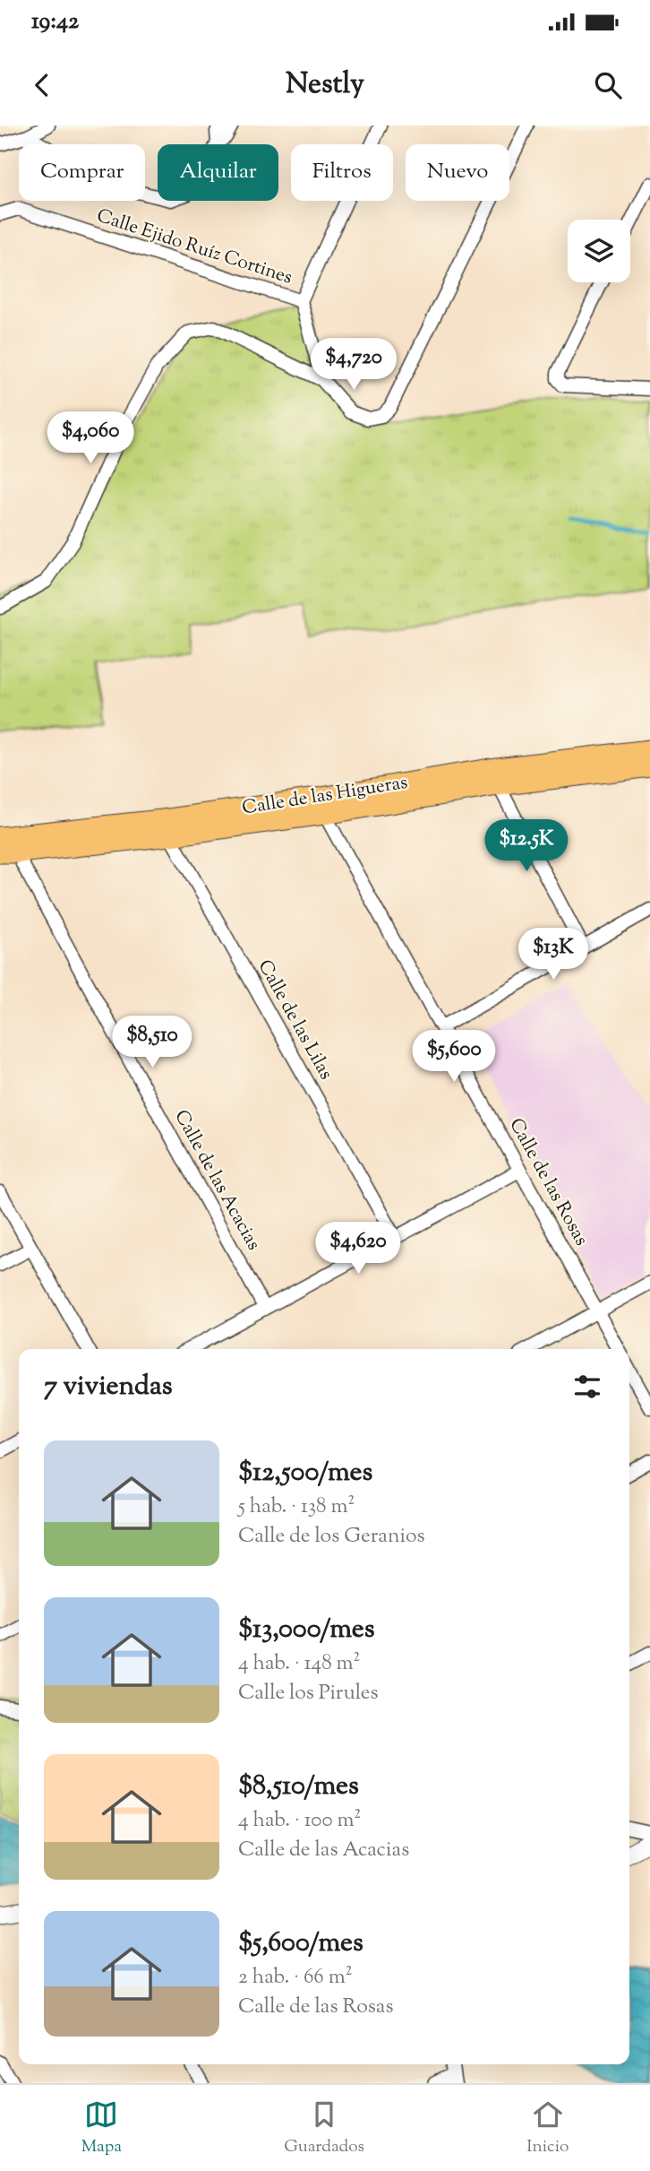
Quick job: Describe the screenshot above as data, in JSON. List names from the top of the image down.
{
  "streets": {
    "main road": ["Calle de las Higueras"],
    "street": [
      "Calle Ejido Ruíz Cortines",
      "Calle de las Lilas",
      "Calle de las Acacias",
      "Calle de las Rosas"
    ]
  },
  "crossings": [
    ["Calle de las Higueras", "Calle de las Lilas"],
    ["Calle de las Higueras", "Calle de las Acacias"],
    ["Calle de las Higueras", "Calle de las Rosas"]
  ],
  "page": {
    "status": "19:42",
    "header": "Nestly",
    "chip": [
      "Comprar",
      "Alquilar",
      "Filtros",
      "Nuevo"
    ],
    "price": [
      "$4,720",
      "$4,060",
      "$12.5K",
      "$13K",
      "$8,510",
      "$5,600",
      "$4,620"
    ],
    "heading": "7 viviendas",
    "list": [
      {
        "name": "$12,500/mes",
        "note": "5 hab. · 138 m² · Calle de los Geranios"
      },
      {
        "name": "$13,000/mes",
        "note": "4 hab. · 148 m² · Calle los Pirules"
      },
      {
        "name": "$8,510/mes",
        "note": "4 hab. · 100 m² · Calle de las Acacias"
      },
      {
        "name": "$5,600/mes",
        "note": "2 hab. · 66 m² · Calle de las Rosas"
      }
    ],
    "tabs": ["Mapa", "Guardados", "Inicio"]
  }
}
